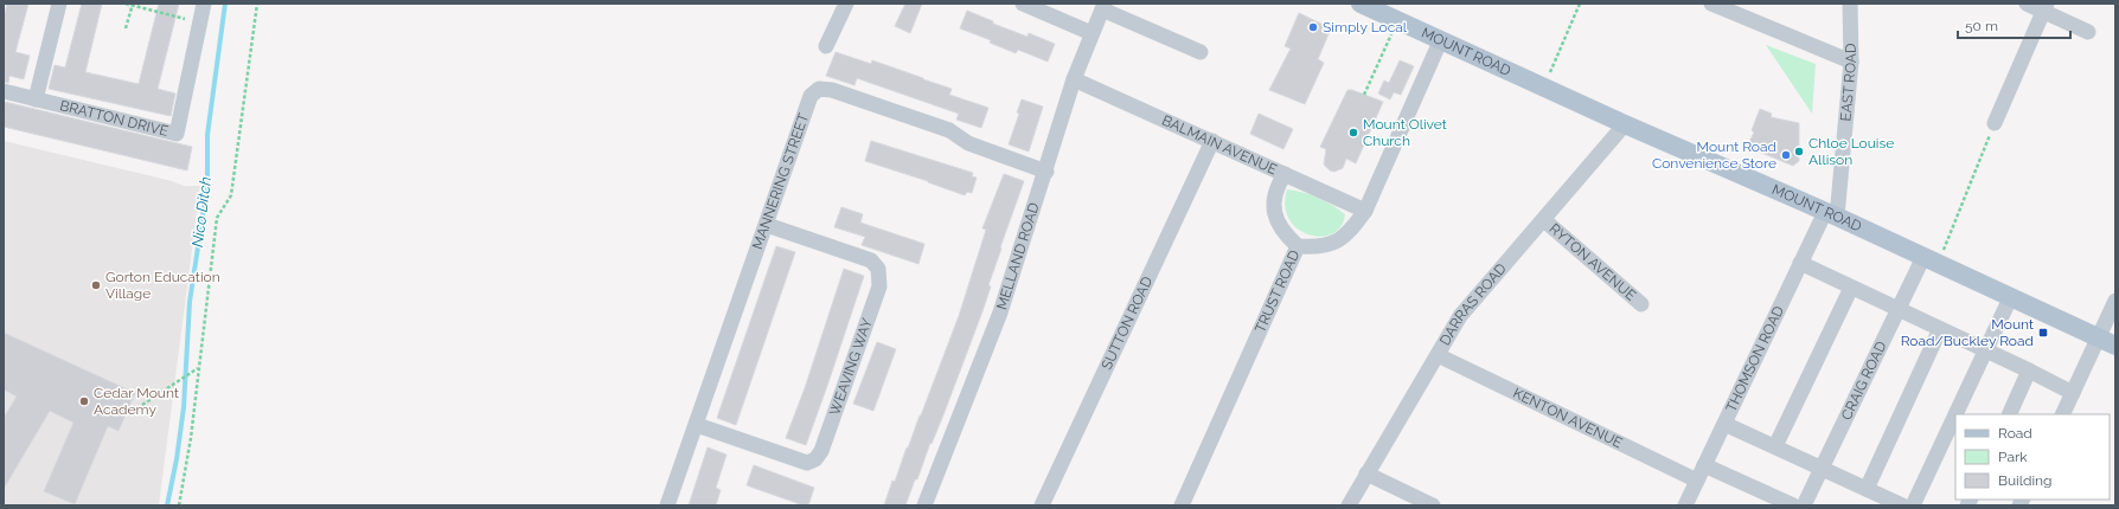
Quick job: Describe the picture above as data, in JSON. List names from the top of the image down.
{
  "streets": {
    "main road": ["MOUNT ROAD"],
    "street": [
      "EAST ROAD",
      "BRATTON DRIVE",
      "BALMAIN AVENUE",
      "MANNERING STREET",
      "MELLAND ROAD",
      "RYTON AVENUE",
      "TRUST ROAD",
      "DARRAS ROAD",
      "SUTTON ROAD",
      "THOMSON ROAD",
      "WEAVING WAY",
      "CRAIG ROAD",
      "KENTON AVENUE"
    ]
  },
  "crossings": [
    ["MOUNT ROAD", "EAST ROAD"],
    ["MOUNT ROAD", "TRUST ROAD"],
    ["MOUNT ROAD", "DARRAS ROAD"],
    ["MOUNT ROAD", "THOMSON ROAD"],
    ["MOUNT ROAD", "CRAIG ROAD"],
    ["EAST ROAD", "THOMSON ROAD"],
    ["BALMAIN AVENUE", "MELLAND ROAD"],
    ["BALMAIN AVENUE", "TRUST ROAD"],
    ["BALMAIN AVENUE", "SUTTON ROAD"],
    ["MANNERING STREET", "MELLAND ROAD"],
    ["MANNERING STREET", "WEAVING WAY"],
    ["RYTON AVENUE", "DARRAS ROAD"],
    ["DARRAS ROAD", "KENTON AVENUE"],
    ["THOMSON ROAD", "KENTON AVENUE"]
  ],
  "water": ["Nico Ditch"],
  "places": {
    "other": [
      "Simply Local",
      "Mount Olivet Church",
      "Chloe Louise Allison",
      "Mount Road Convenience Store",
      "Gorton Education Village",
      "Cedar Mount Academy"
    ],
    "transit": ["Mount Road/Buckley Road"]
  },
  "legend": ["Road", "Park", "Building"],
  "scale_bar": "50 m"
}
